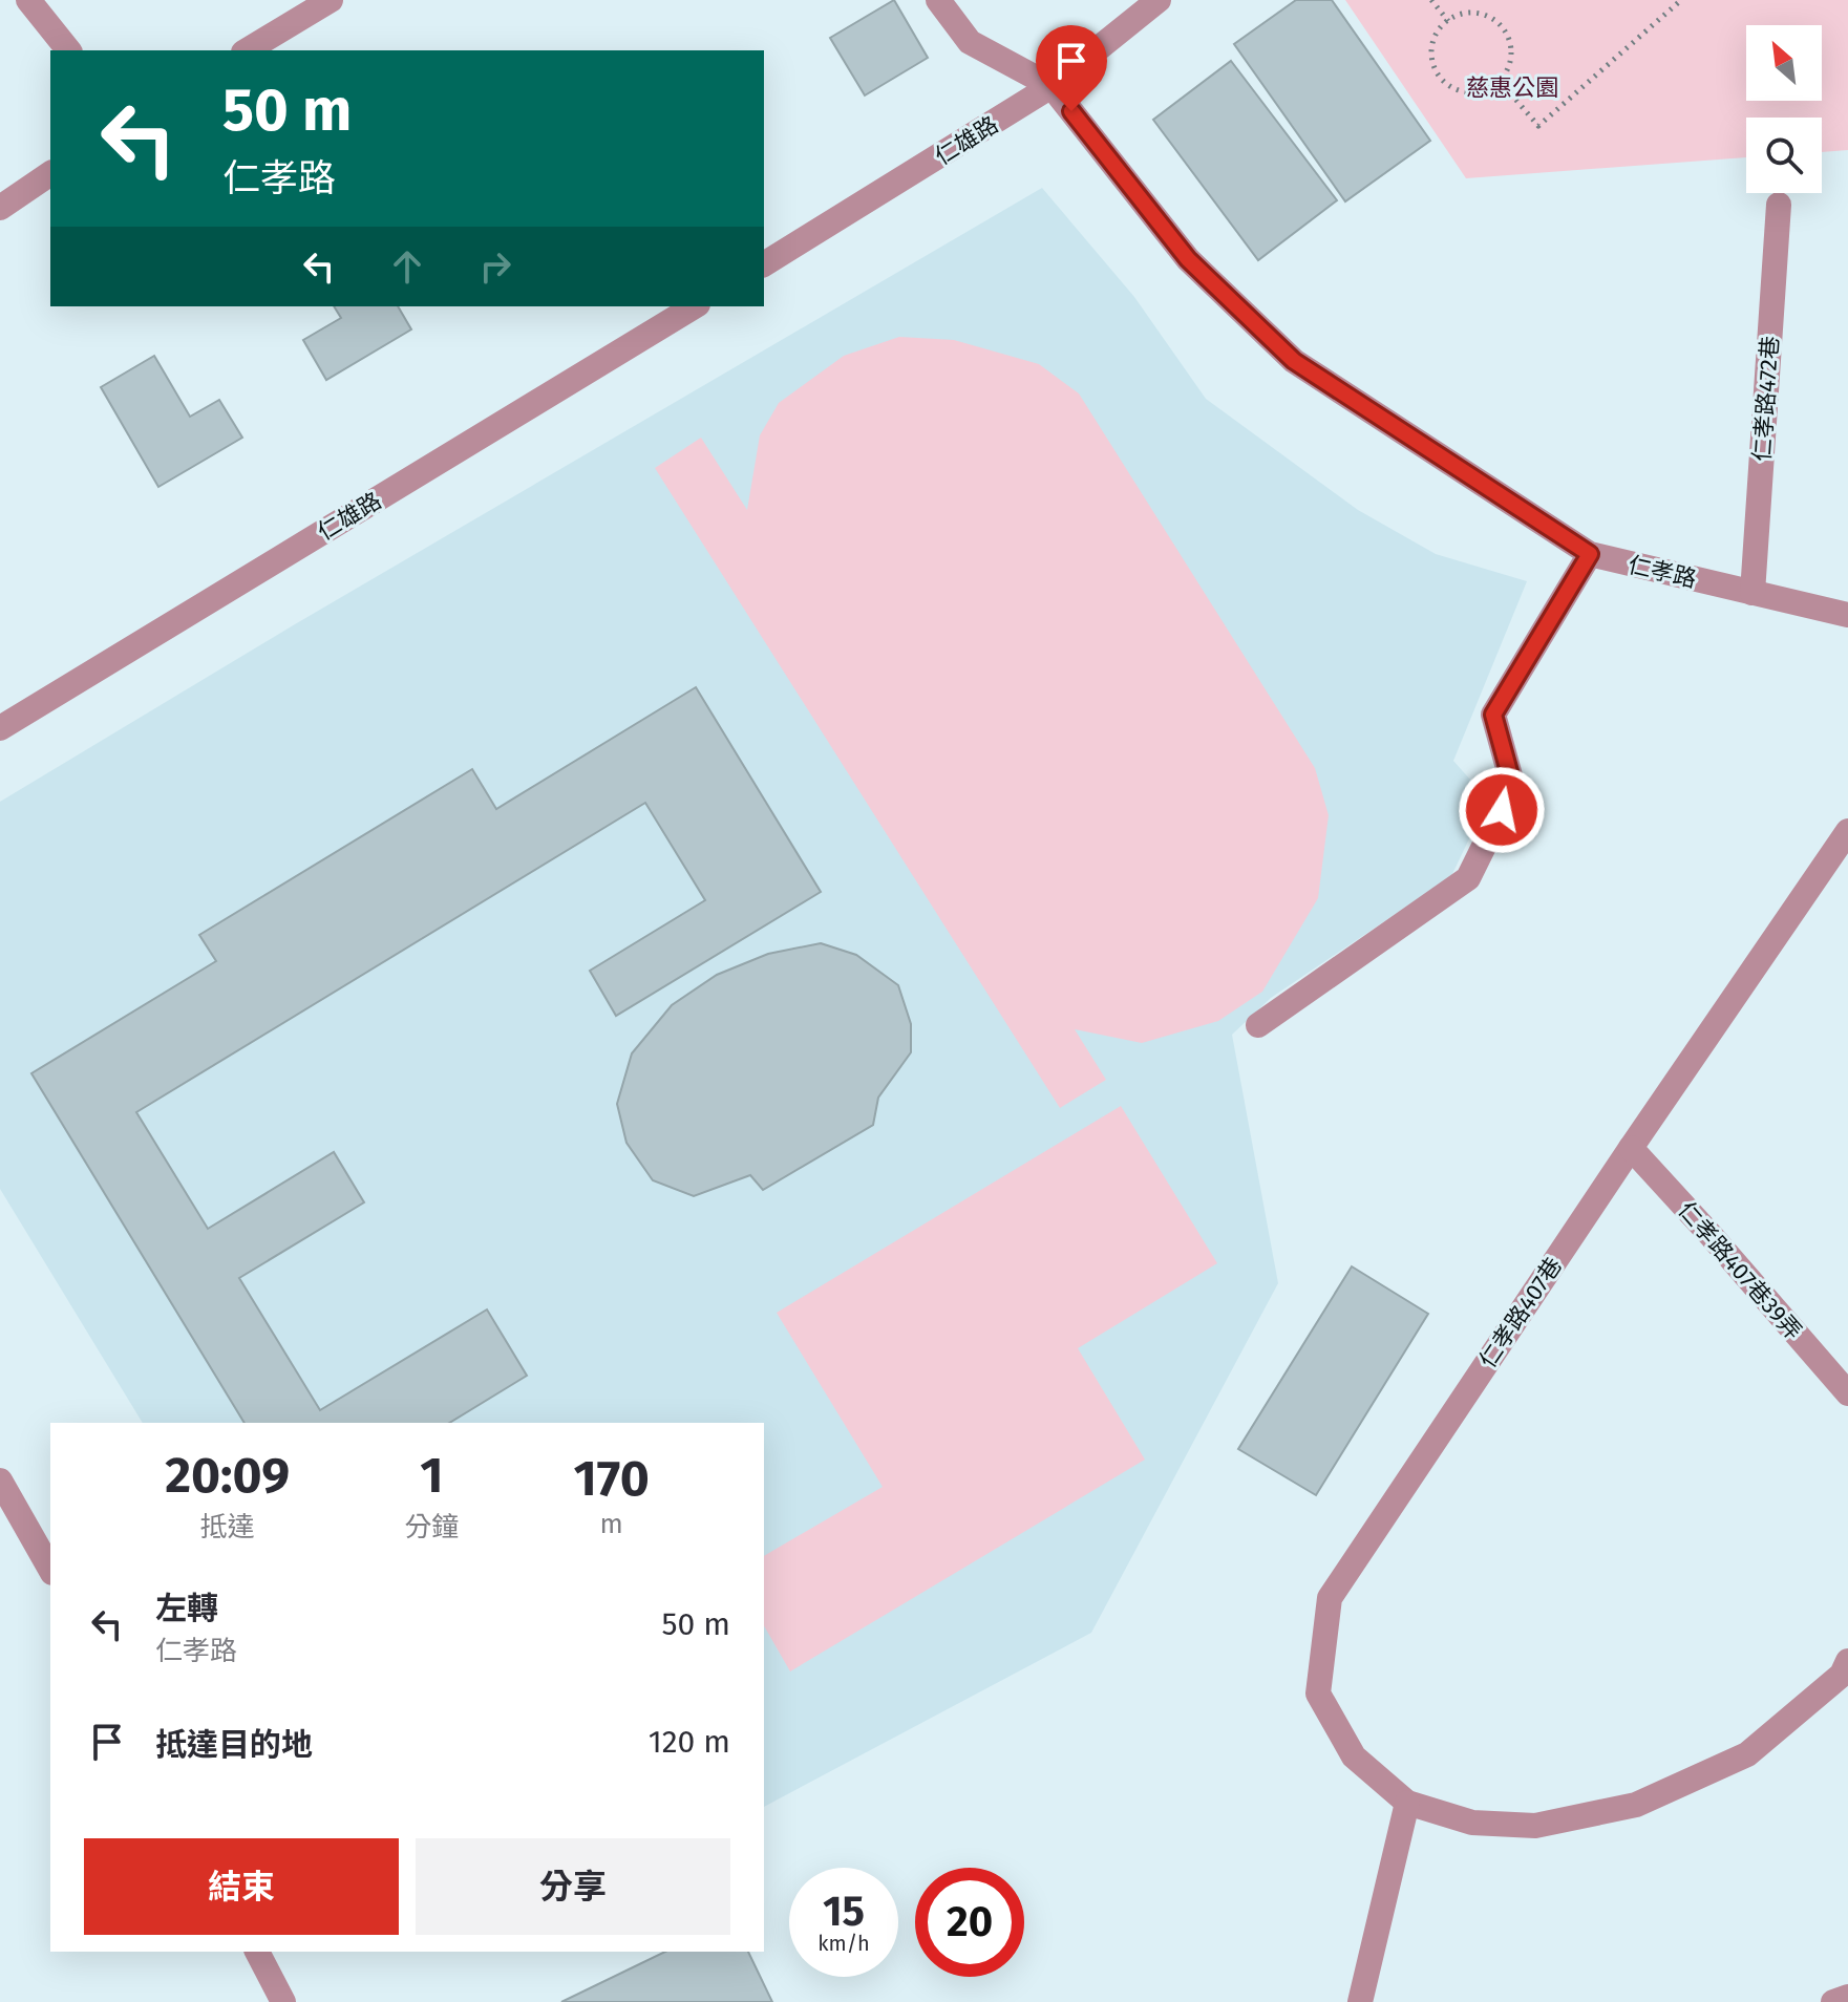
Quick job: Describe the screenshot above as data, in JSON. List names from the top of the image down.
{
  "streets": {
    "street": [
      "仁雄路",
      "仁孝路472巷",
      "仁孝路",
      "仁孝路407巷39弄",
      "仁孝路407巷"
    ]
  },
  "crossings": [
    ["仁雄路", "仁孝路"],
    ["仁孝路472巷", "仁孝路"],
    ["仁孝路407巷39弄", "仁孝路407巷"]
  ],
  "parks": ["慈惠公園"],
  "north": "top left",
  "page": {
    "turn": ["50 m", "仁孝路"],
    "eta": [
      "20:09",
      "抵達",
      "1",
      "分鐘",
      "170",
      "m"
    ],
    "list": [
      {
        "name": "左轉",
        "note": "仁孝路",
        "value": "50 m"
      },
      {
        "name": "抵達目的地",
        "value": "120 m"
      }
    ],
    "buttons": ["結束", "分享"],
    "speed": "15 km/h",
    "limit": "20"
  }
}
